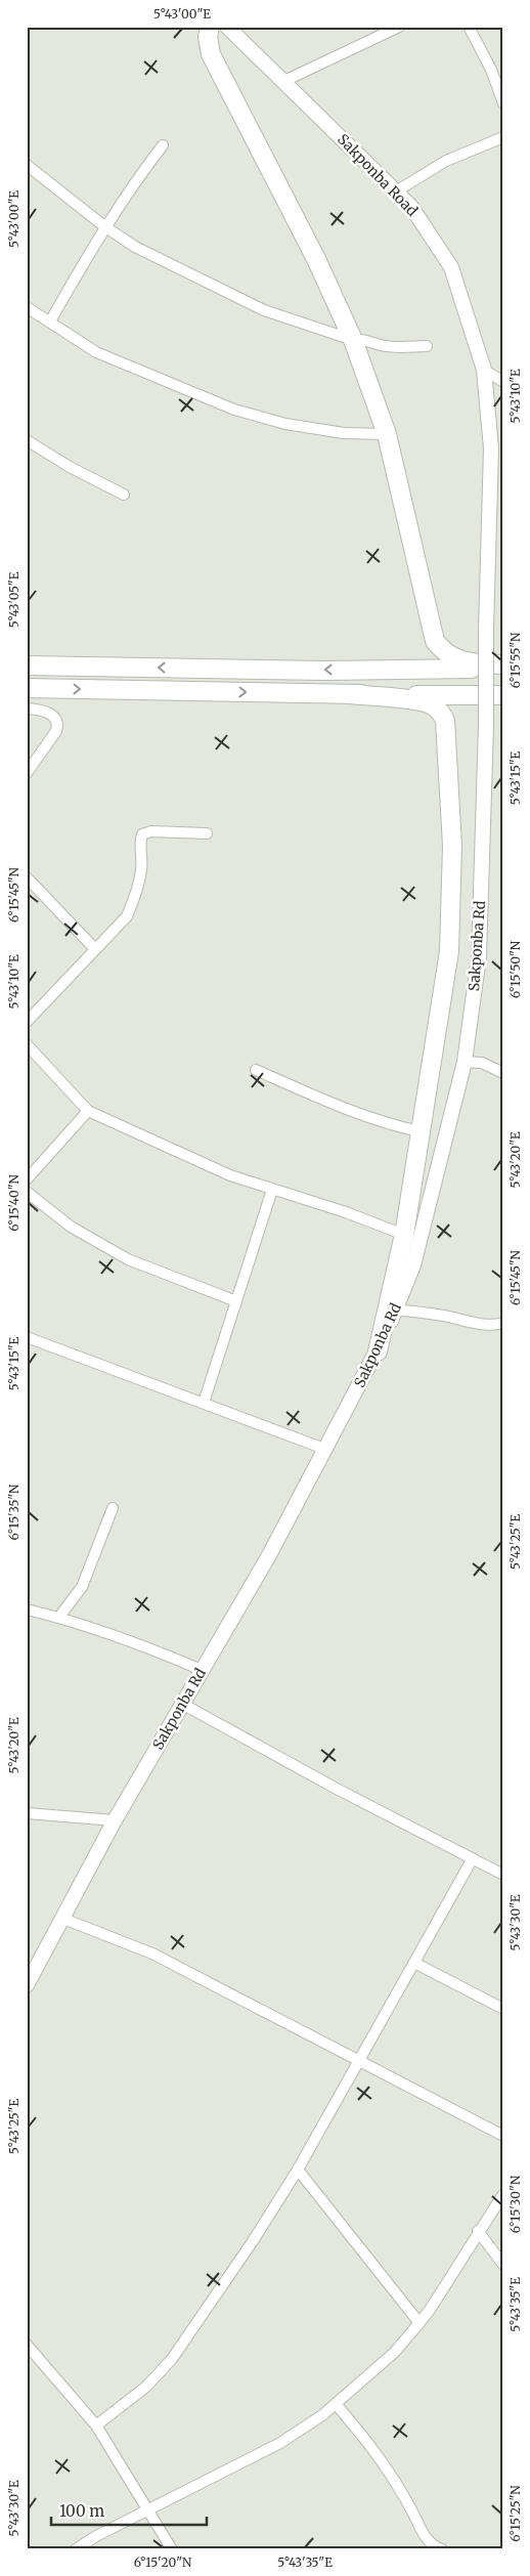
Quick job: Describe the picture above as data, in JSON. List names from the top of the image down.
{
  "streets": {
    "main road": ["Sakponba Road", "Sakponba Rd"]
  },
  "crossings": [
    ["Sakponba Road", "Sakponba Rd"]
  ],
  "scale_bar": "100 m",
  "coordinates": [
    "5°43'00\"E",
    "5°43'10\"E",
    "5°43'05\"E",
    "6°15'55\"N",
    "5°43'15\"E",
    "6°15'45\"N",
    "6°15'50\"N",
    "5°43'20\"E",
    "6°15'40\"N",
    "6°15'35\"N",
    "5°43'25\"E",
    "5°43'30\"E",
    "6°15'30\"N",
    "5°43'35\"E",
    "6°15'25\"N",
    "6°15'20\"N"
  ]
}
